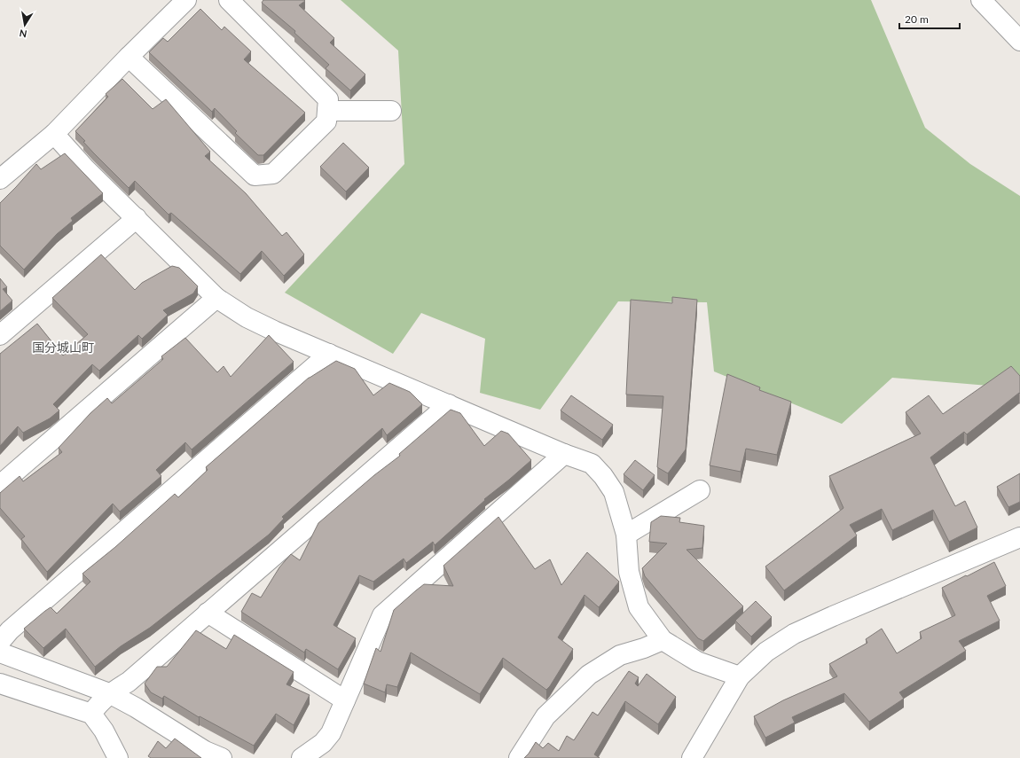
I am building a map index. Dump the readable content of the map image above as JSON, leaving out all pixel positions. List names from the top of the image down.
{
  "districts": ["国分城山町"],
  "scale_bar": "20 m",
  "north": "bottom"
}
